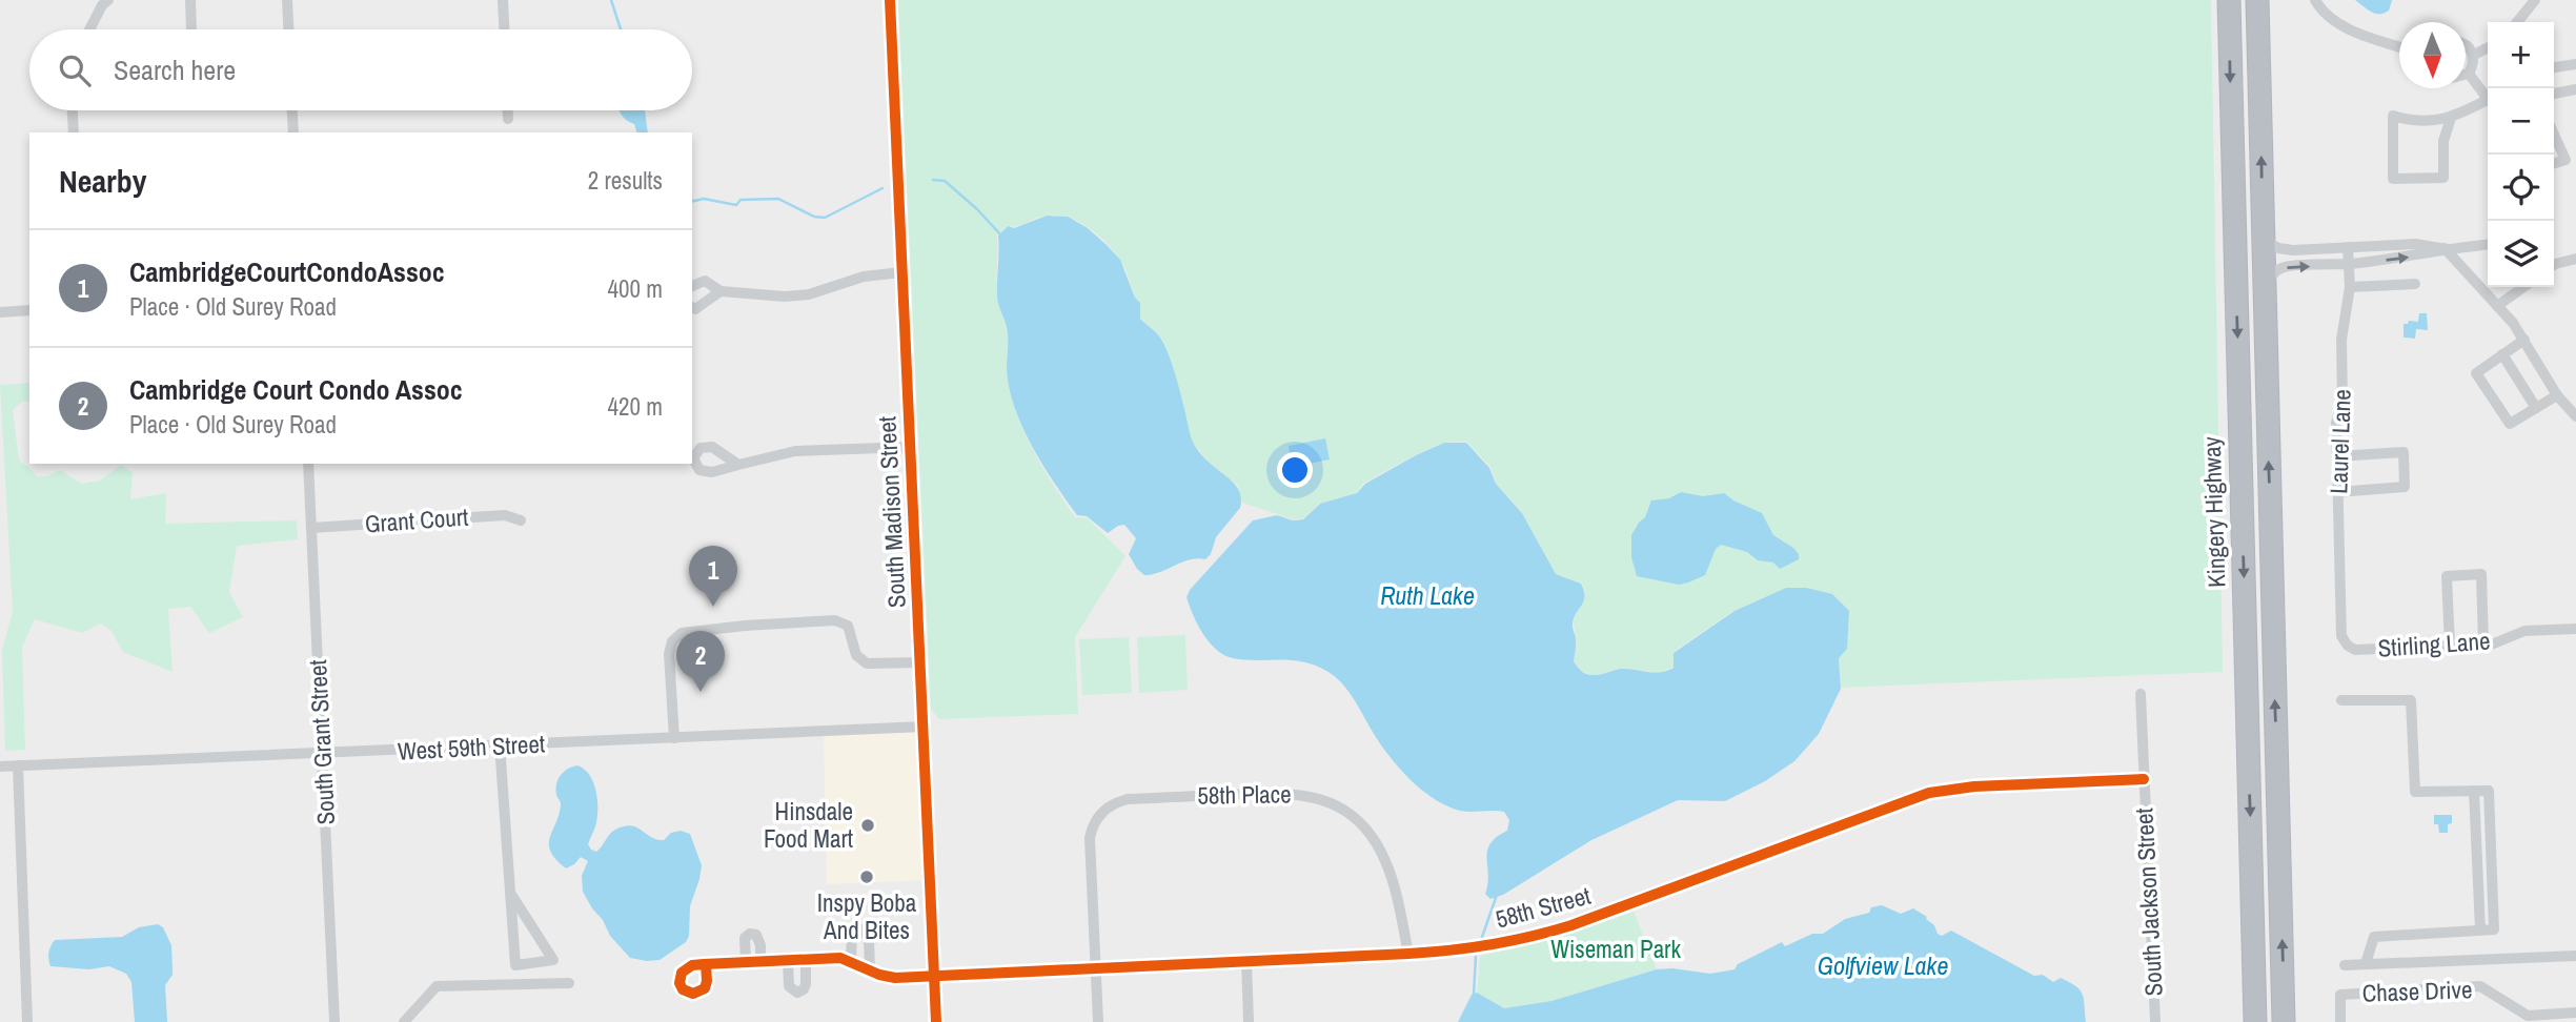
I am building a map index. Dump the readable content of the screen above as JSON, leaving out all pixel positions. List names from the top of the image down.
{
  "streets": {
    "highway": ["Kingery Highway"],
    "street": [
      "Laurel Lane",
      "South Madison Street",
      "Grant Court",
      "Stirling Lane",
      "South Grant Street",
      "West 59th Street",
      "58th Place",
      "South Jackson Street",
      "58th Street",
      "Chase Drive"
    ]
  },
  "crossings": [
    ["Laurel Lane", "Stirling Lane"],
    ["South Madison Street", "West 59th Street"],
    ["South Madison Street", "58th Street"],
    ["Grant Court", "South Grant Street"],
    ["South Grant Street", "West 59th Street"],
    ["58th Place", "58th Street"],
    ["South Jackson Street", "58th Street"]
  ],
  "water": ["Ruth Lake", "Golfview Lake"],
  "parks": ["Wiseman Park"],
  "places": ["Hinsdale Food Mart", "Inspy Boba And Bites"],
  "north": "bottom",
  "page": {
    "map_buttons": ["+", "−"],
    "search": "Search here",
    "heading": ["Nearby", "2 results"],
    "list": [
      {
        "mark": "1",
        "name": "CambridgeCourtCondoAssoc",
        "note": "Place · Old Surey Road",
        "value": "400 m"
      },
      {
        "mark": "2",
        "name": "Cambridge Court Condo Assoc",
        "note": "Place · Old Surey Road",
        "value": "420 m"
      }
    ],
    "pins": ["1", "2"]
  }
}
